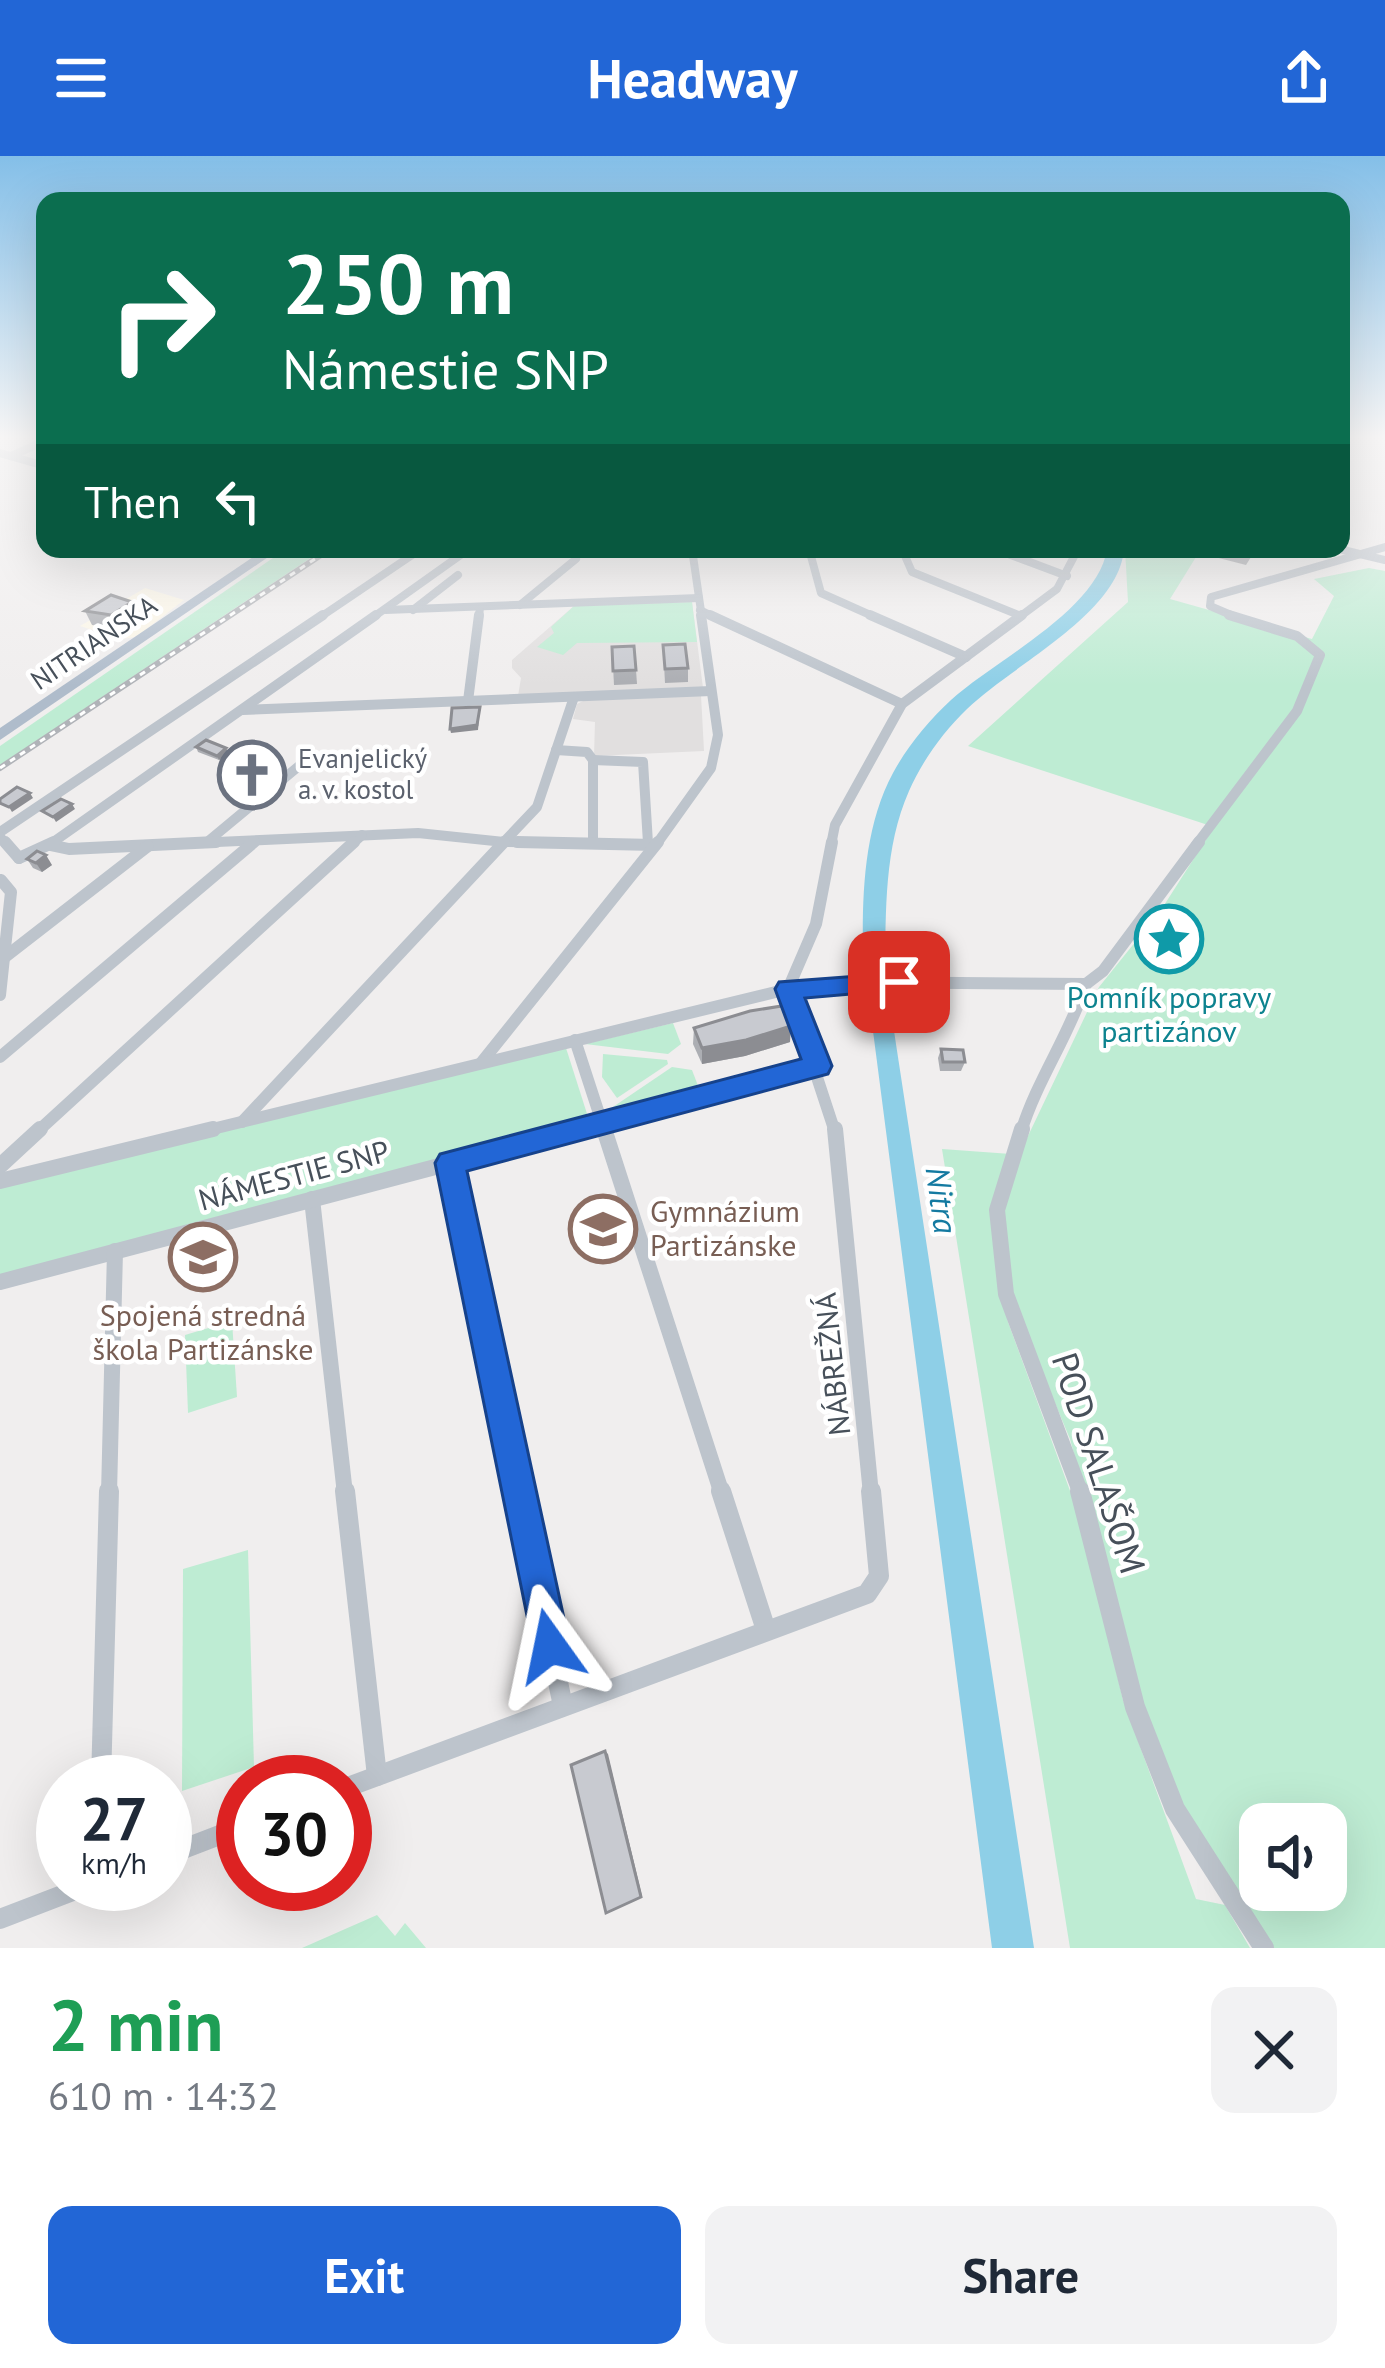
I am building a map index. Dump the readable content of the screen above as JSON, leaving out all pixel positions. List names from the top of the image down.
{
  "streets": {
    "main road": ["NITRIANSKA"],
    "street": ["NÁMESTIE SNP", "NÁBREŽNÁ", "POD SALAŠOM"]
  },
  "crossings": [
    ["NÁMESTIE SNP", "NÁBREŽNÁ"],
    ["NÁMESTIE SNP", "POD SALAŠOM"]
  ],
  "water": ["Nitra"],
  "places": {
    "church": ["Evanjelický a. v. kostol"],
    "place": ["Pomník popravy partizánov"],
    "school or university": ["Gymnázium Partizánske", "Spojená stredná škola Partizánske"]
  },
  "page": {
    "header": "Headway",
    "turn": ["250 m", "Námestie SNP"],
    "then": "Then",
    "speed": "27 km/h",
    "limit": "30",
    "heading": ["2 min", "610 m · 14:32"],
    "buttons": ["Exit", "Share"]
  }
}
